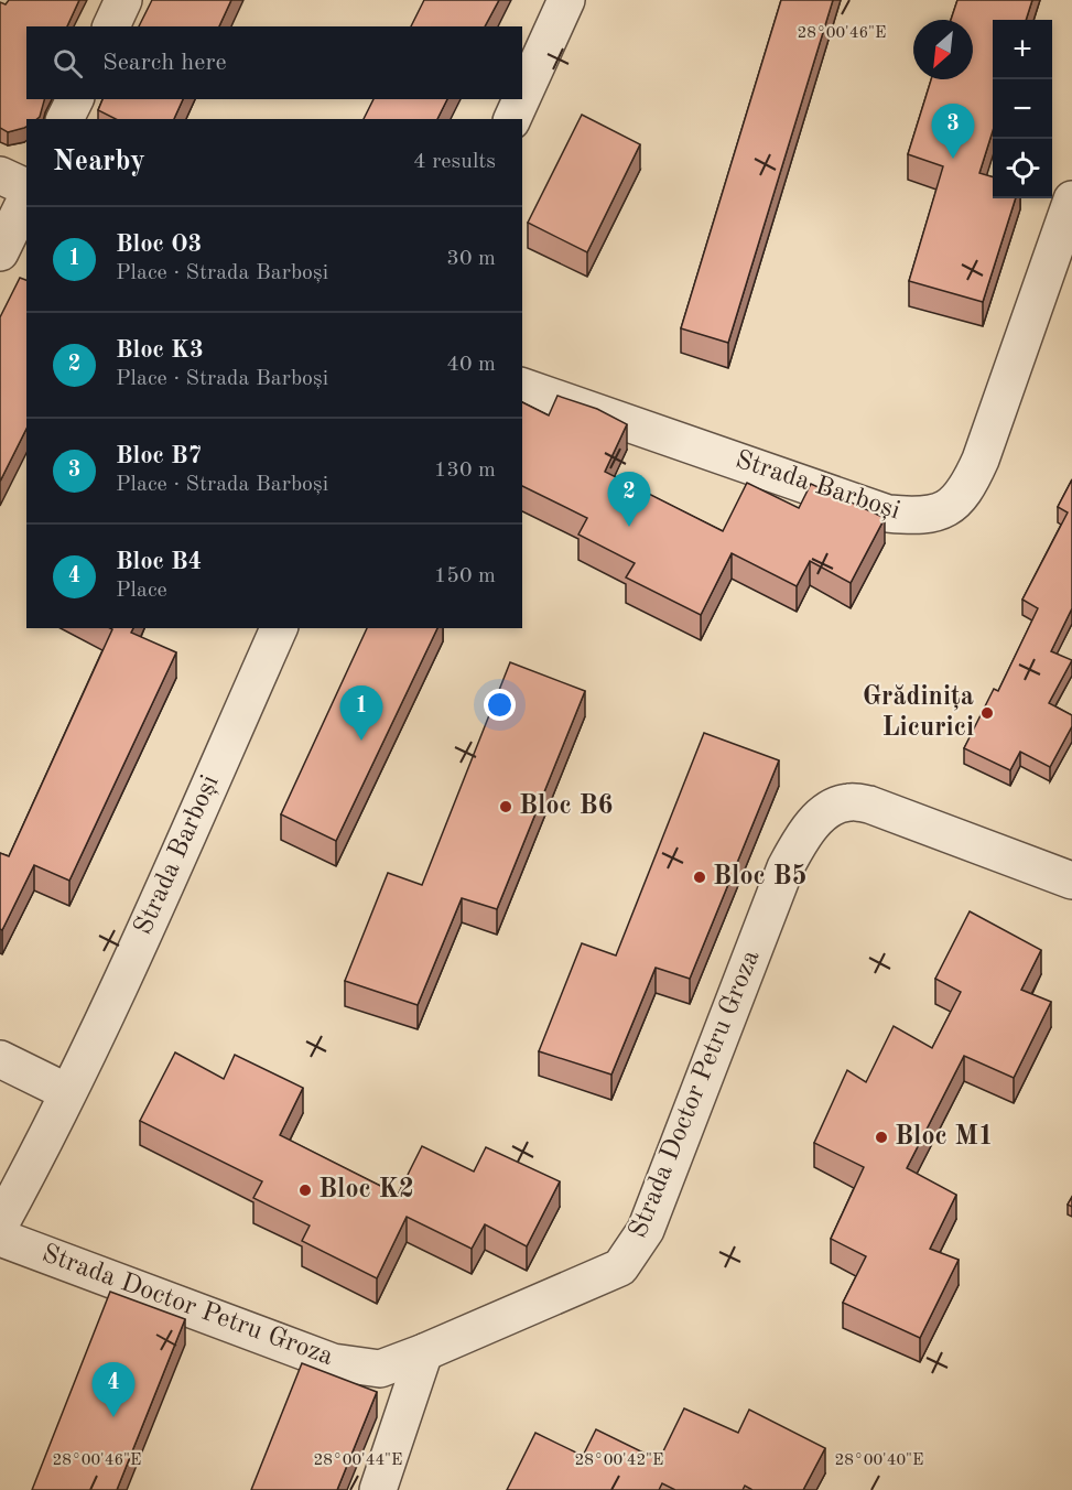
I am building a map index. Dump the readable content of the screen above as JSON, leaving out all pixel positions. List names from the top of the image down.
{
  "streets": {
    "street": ["Strada Barboși", "Strada Doctor Petru Groza"]
  },
  "places": [
    "Grădinița Licurici",
    "Bloc B6",
    "Bloc B5",
    "Bloc M1",
    "Bloc K2"
  ],
  "north": "bottom left",
  "page": {
    "map_buttons": ["+", "−"],
    "search": "Search here",
    "pins": [
      "3",
      "2",
      "1",
      "4"
    ],
    "heading": ["Nearby", "4 results"],
    "list": [
      {
        "mark": "1",
        "name": "Bloc O3",
        "note": "Place · Strada Barboși",
        "value": "30 m"
      },
      {
        "mark": "2",
        "name": "Bloc K3",
        "note": "Place · Strada Barboși",
        "value": "40 m"
      },
      {
        "mark": "3",
        "name": "Bloc B7",
        "note": "Place · Strada Barboși",
        "value": "130 m"
      },
      {
        "mark": "4",
        "name": "Bloc B4",
        "note": "Place",
        "value": "150 m"
      }
    ]
  },
  "coordinates": [
    "28°00'46\"E",
    "28°00'44\"E",
    "28°00'42\"E",
    "28°00'40\"E"
  ]
}
